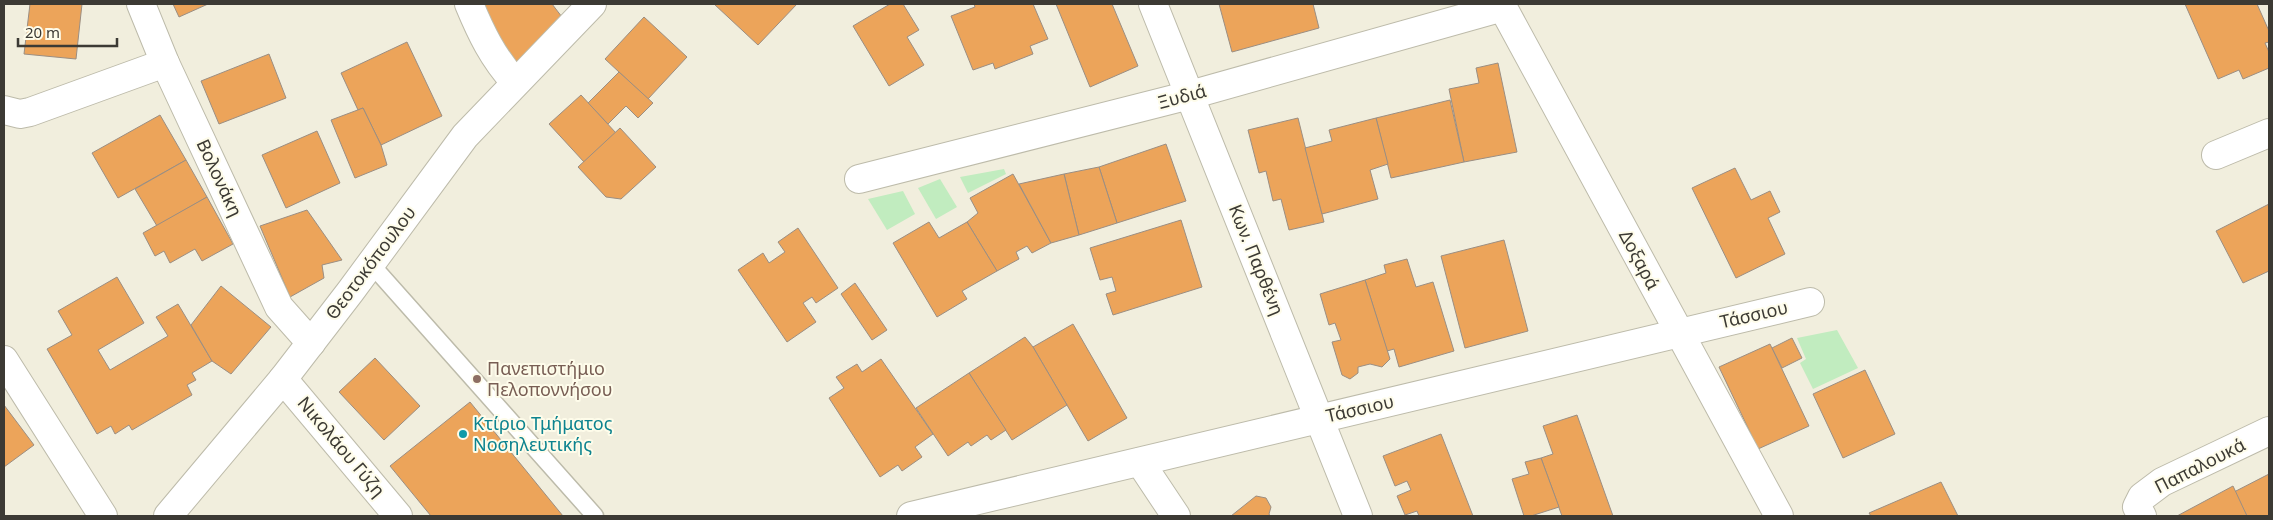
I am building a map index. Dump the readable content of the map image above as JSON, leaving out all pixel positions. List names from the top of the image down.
{
  "streets": {
    "street": [
      "Ξυδιά",
      "Βολονάκη",
      "Κων. Παρθένη",
      "Δοξαρά",
      "Θεοτοκόπουλου",
      "Τάσσιου",
      "Νικολάου Γύζη",
      "Παπαλουκά"
    ]
  },
  "crossings": [
    ["Ξυδιά", "Κων. Παρθένη"],
    ["Ξυδιά", "Δοξαρά"],
    ["Βολονάκη", "Θεοτοκόπουλου"],
    ["Κων. Παρθένη", "Τάσσιου"],
    ["Δοξαρά", "Τάσσιου"],
    ["Θεοτοκόπουλου", "Νικολάου Γύζη"]
  ],
  "places": ["Πανεπιστήμιο Πελοποννήσου", "Κτίριο Τμήματος Νοσηλευτικής"],
  "scale_bar": "20 m"
}
